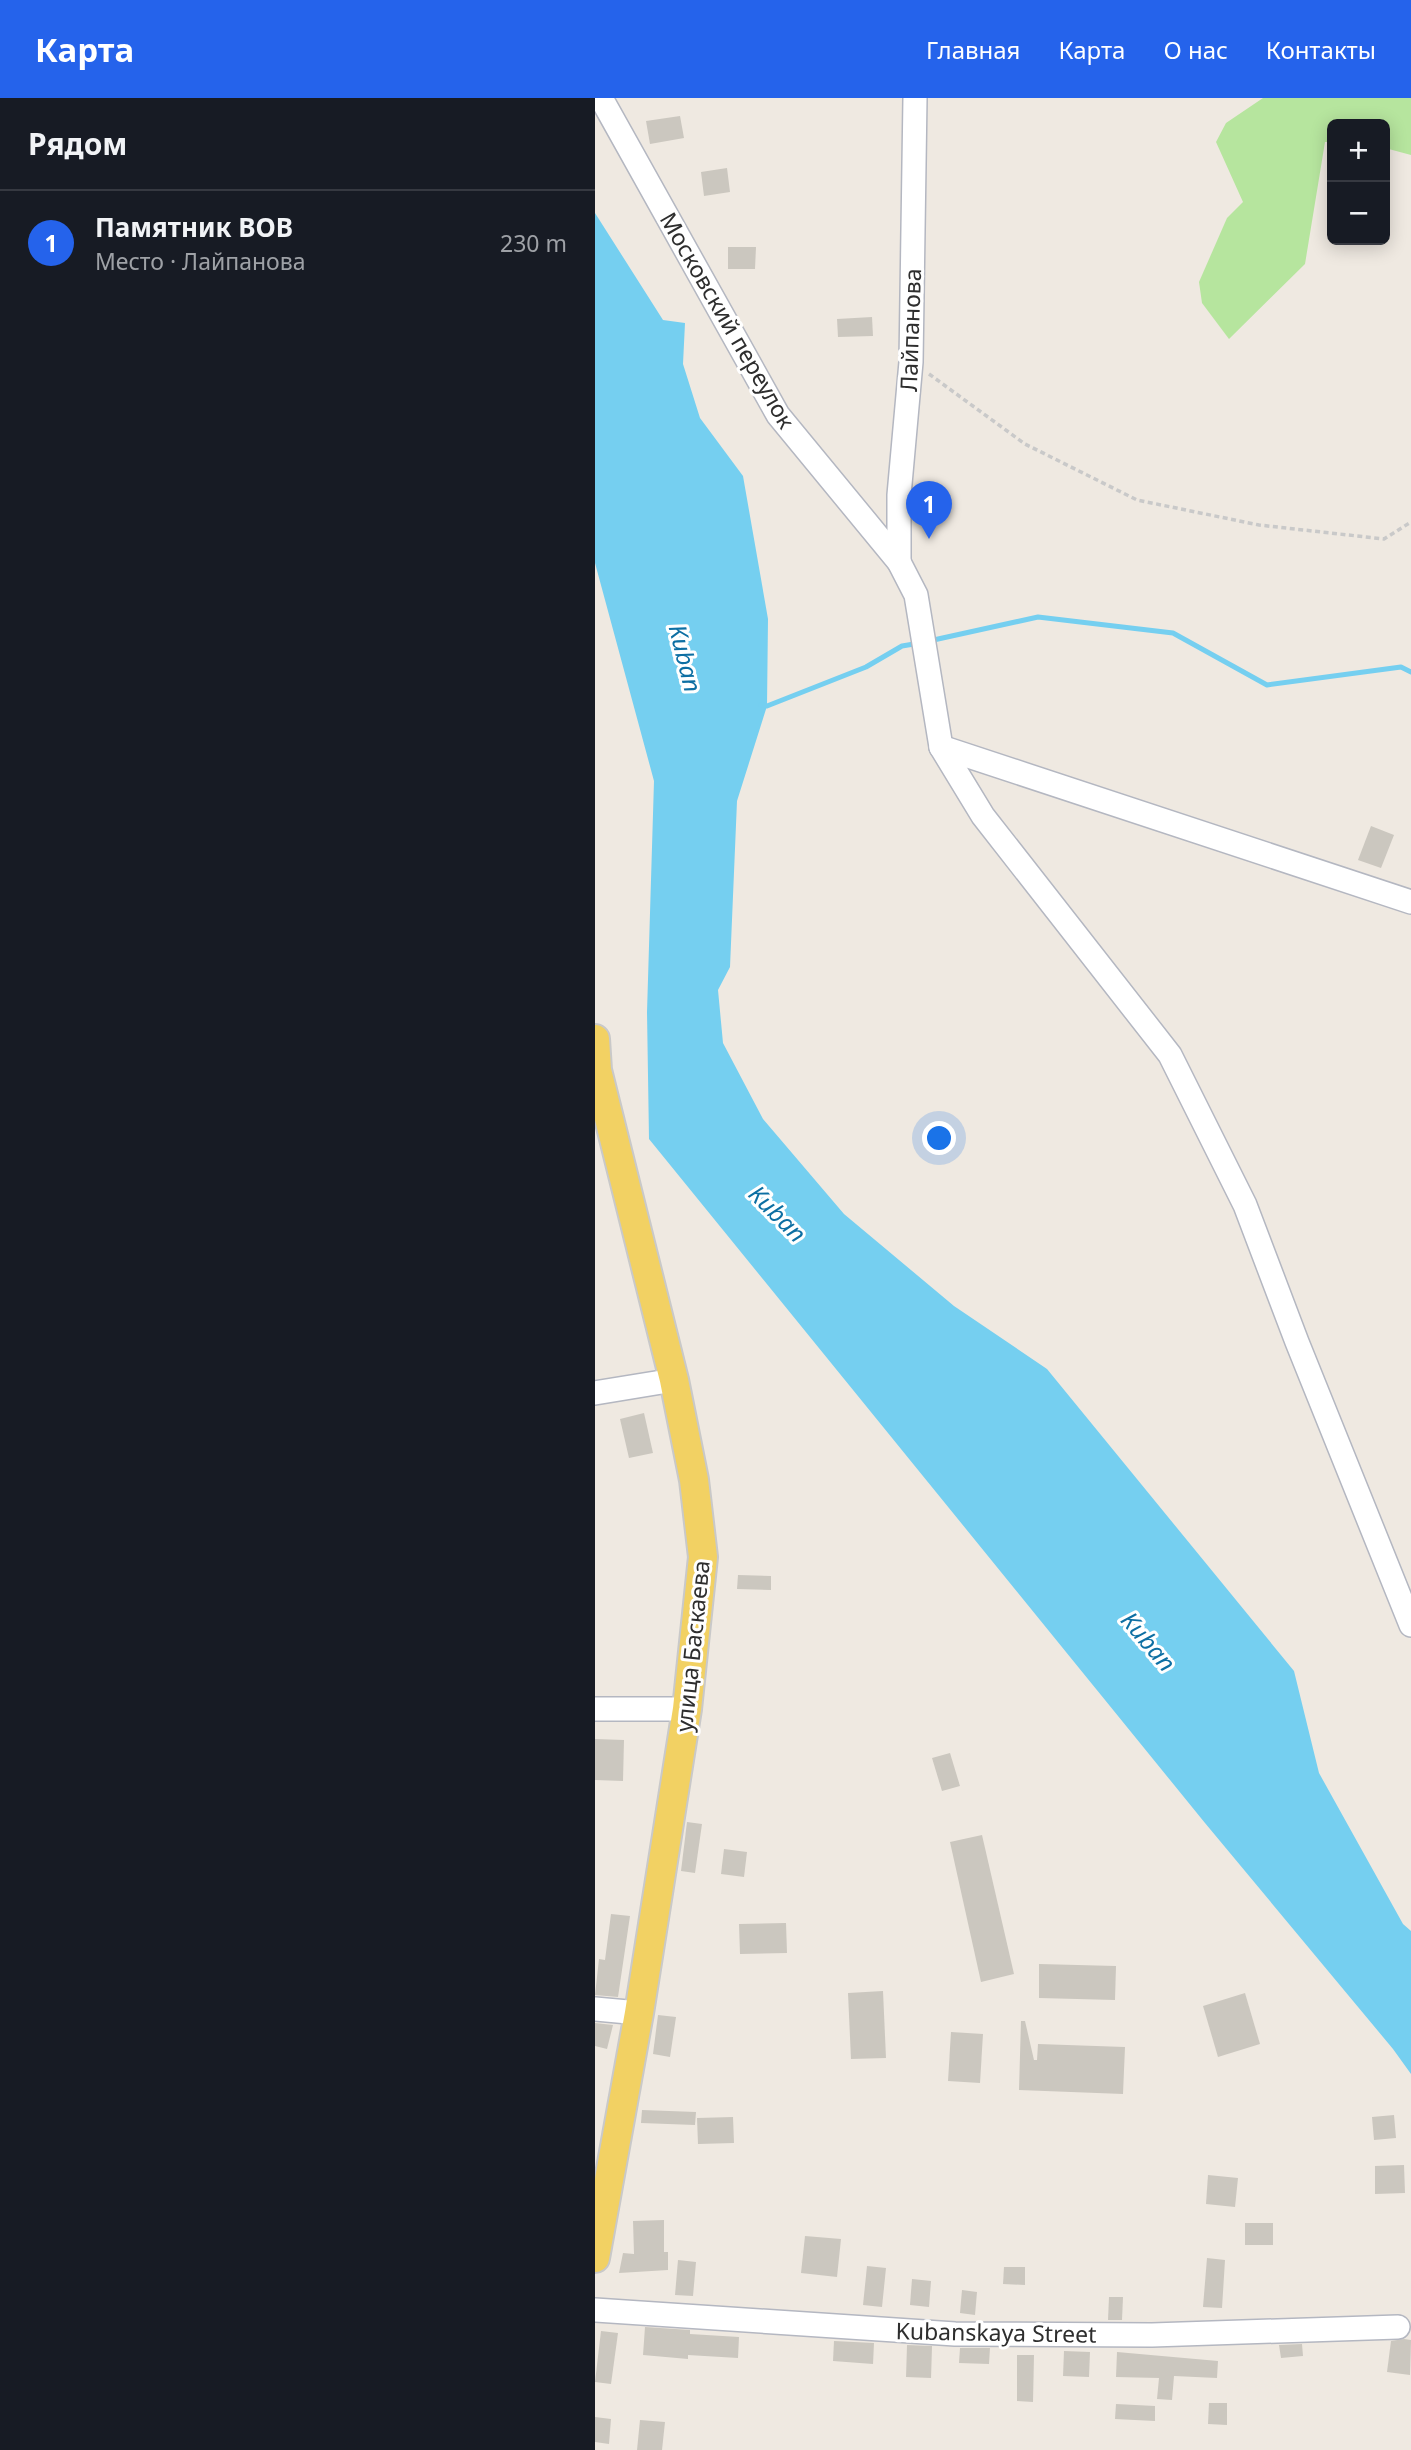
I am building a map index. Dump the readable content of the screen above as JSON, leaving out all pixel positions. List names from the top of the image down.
{
  "streets": {
    "main road": ["улица Баскаева"],
    "street": ["Московский переулок", "Лайпанова", "Kubanskaya Street"]
  },
  "crossings": [
    ["Московский переулок", "Лайпанова"]
  ],
  "water": ["Kuban"],
  "page": {
    "header": "Карта",
    "nav": [
      "Главная",
      "Карта",
      "О нас",
      "Контакты"
    ],
    "heading": "Рядом",
    "map_buttons": ["+", "−"],
    "list": [
      {
        "mark": "1",
        "name": "Памятник ВОВ",
        "note": "Место · Лайпанова",
        "value": "230 m"
      }
    ],
    "pins": "1"
  }
}
